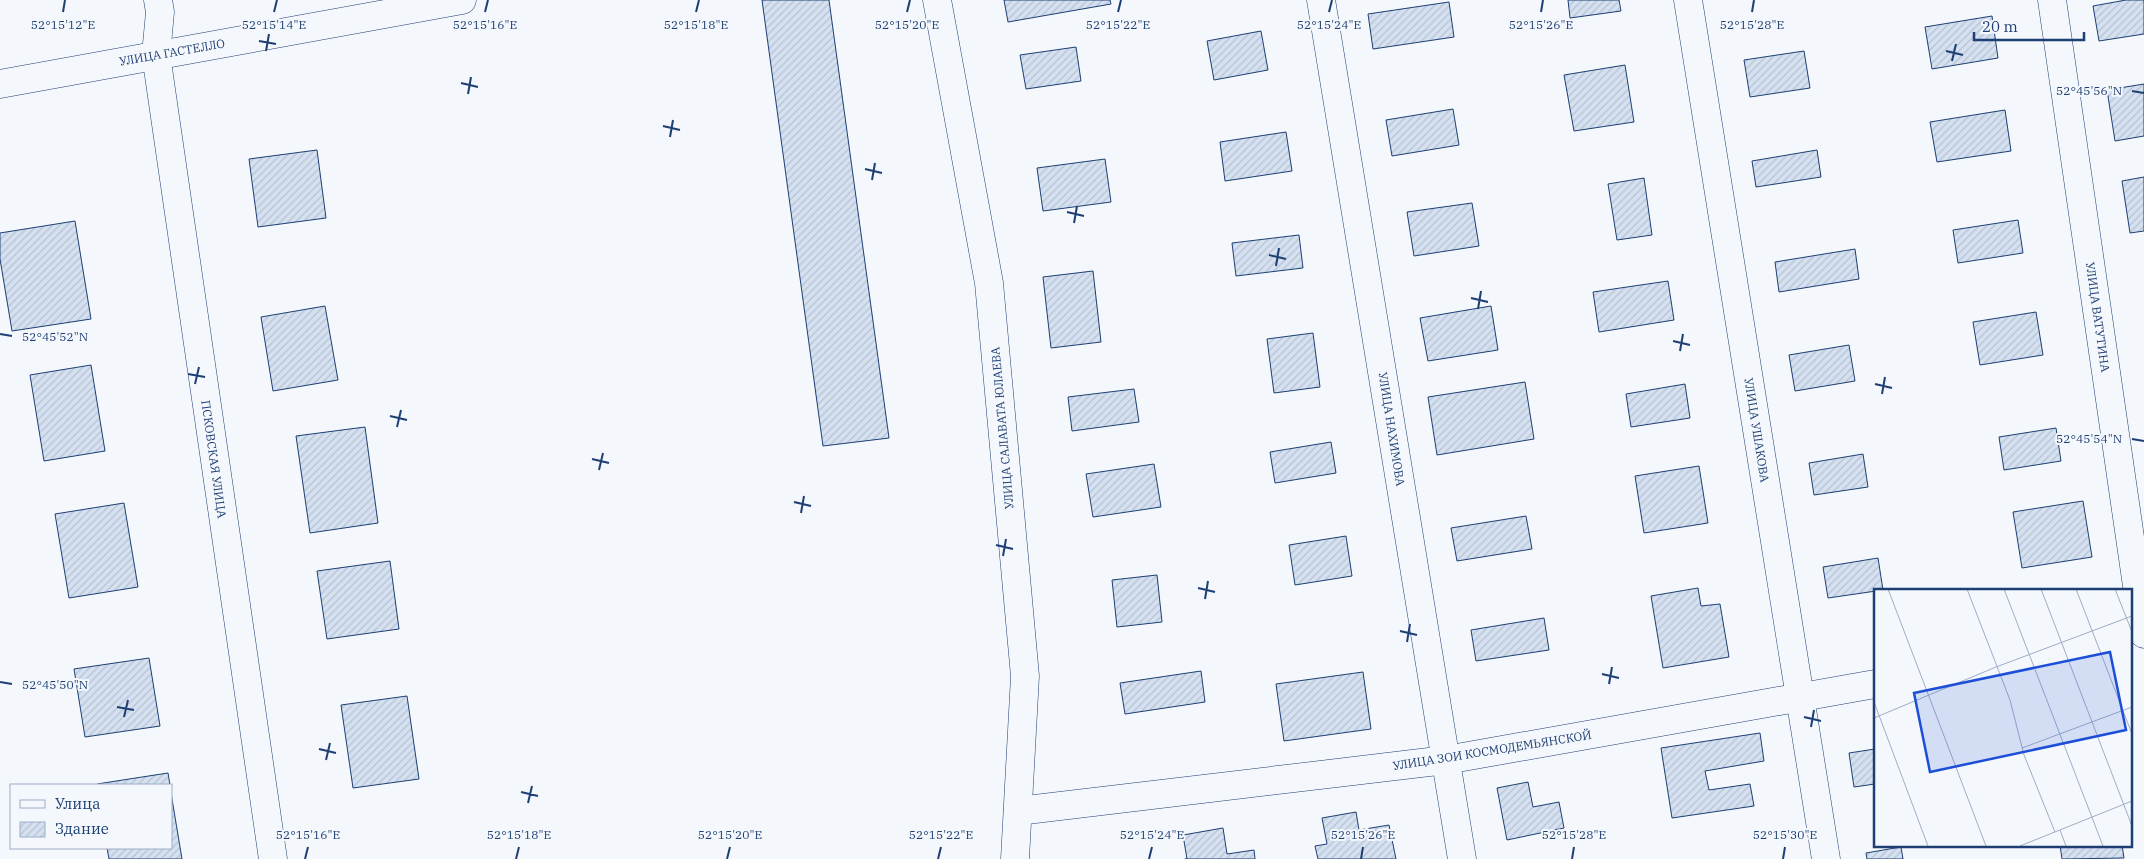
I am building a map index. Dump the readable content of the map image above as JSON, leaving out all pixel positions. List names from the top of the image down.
{
  "streets": {
    "street": [
      "УЛИЦА ГАСТЕЛЛО",
      "УЛИЦА ВАТУТИНА",
      "УЛИЦА САЛАВАТА ЮЛАЕВА",
      "УЛИЦА НАХИМОВА",
      "УЛИЦА УШАКОВА",
      "ПСКОВСКАЯ УЛИЦА",
      "УЛИЦА ЗОИ КОСМОДЕМЬЯНСКОЙ"
    ]
  },
  "crossings": [
    ["УЛИЦА ГАСТЕЛЛО", "ПСКОВСКАЯ УЛИЦА"],
    ["УЛИЦА САЛАВАТА ЮЛАЕВА", "УЛИЦА ЗОИ КОСМОДЕМЬЯНСКОЙ"],
    ["УЛИЦА НАХИМОВА", "УЛИЦА ЗОИ КОСМОДЕМЬЯНСКОЙ"],
    ["УЛИЦА УШАКОВА", "УЛИЦА ЗОИ КОСМОДЕМЬЯНСКОЙ"]
  ],
  "legend": ["Улица", "Здание"],
  "scale_bar": "20 m",
  "coordinates": [
    "52°15'12\"E",
    "52°15'14\"E",
    "52°15'16\"E",
    "52°15'18\"E",
    "52°15'20\"E",
    "52°15'22\"E",
    "52°15'24\"E",
    "52°15'26\"E",
    "52°15'28\"E",
    "52°45'56\"N",
    "52°45'52\"N",
    "52°45'54\"N",
    "52°45'50\"N",
    "52°15'30\"E"
  ]
}
